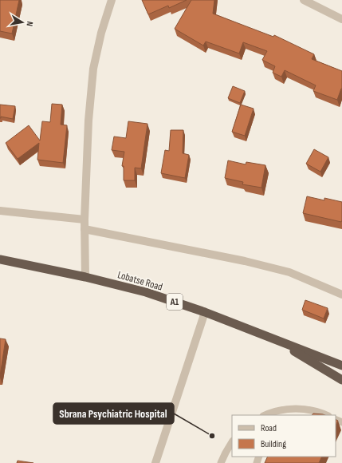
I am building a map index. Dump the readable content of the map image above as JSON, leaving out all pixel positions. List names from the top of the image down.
{
  "streets": {
    "highway": ["Lobatse Road", "A1"]
  },
  "places": ["Sbrana Psychiatric Hospital"],
  "legend": ["Road", "Building"],
  "north": "right"
}
